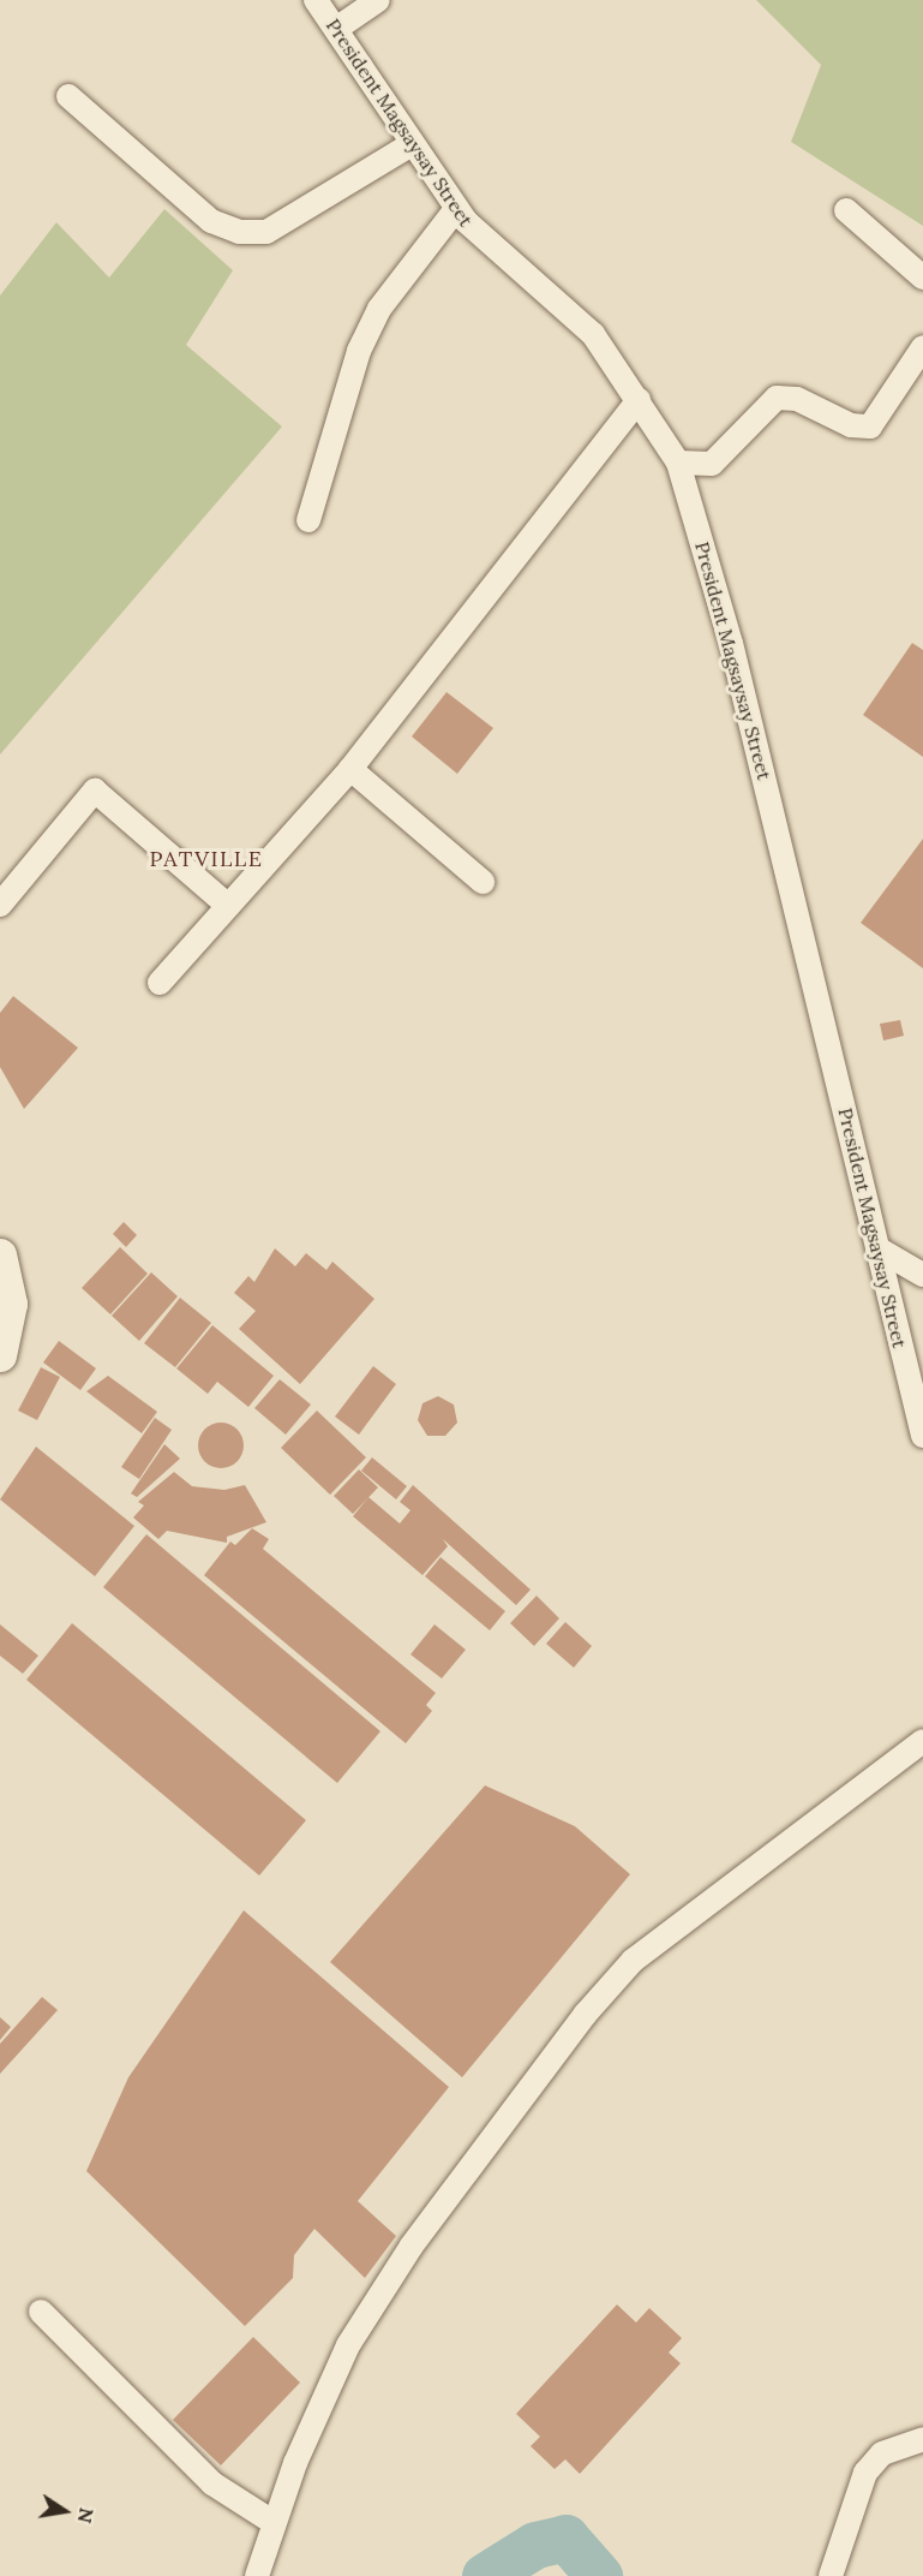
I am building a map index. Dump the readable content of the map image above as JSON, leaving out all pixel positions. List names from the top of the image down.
{
  "streets": {
    "street": ["President Magsaysay Street"]
  },
  "districts": ["PATVILLE"],
  "north": "right"
}
